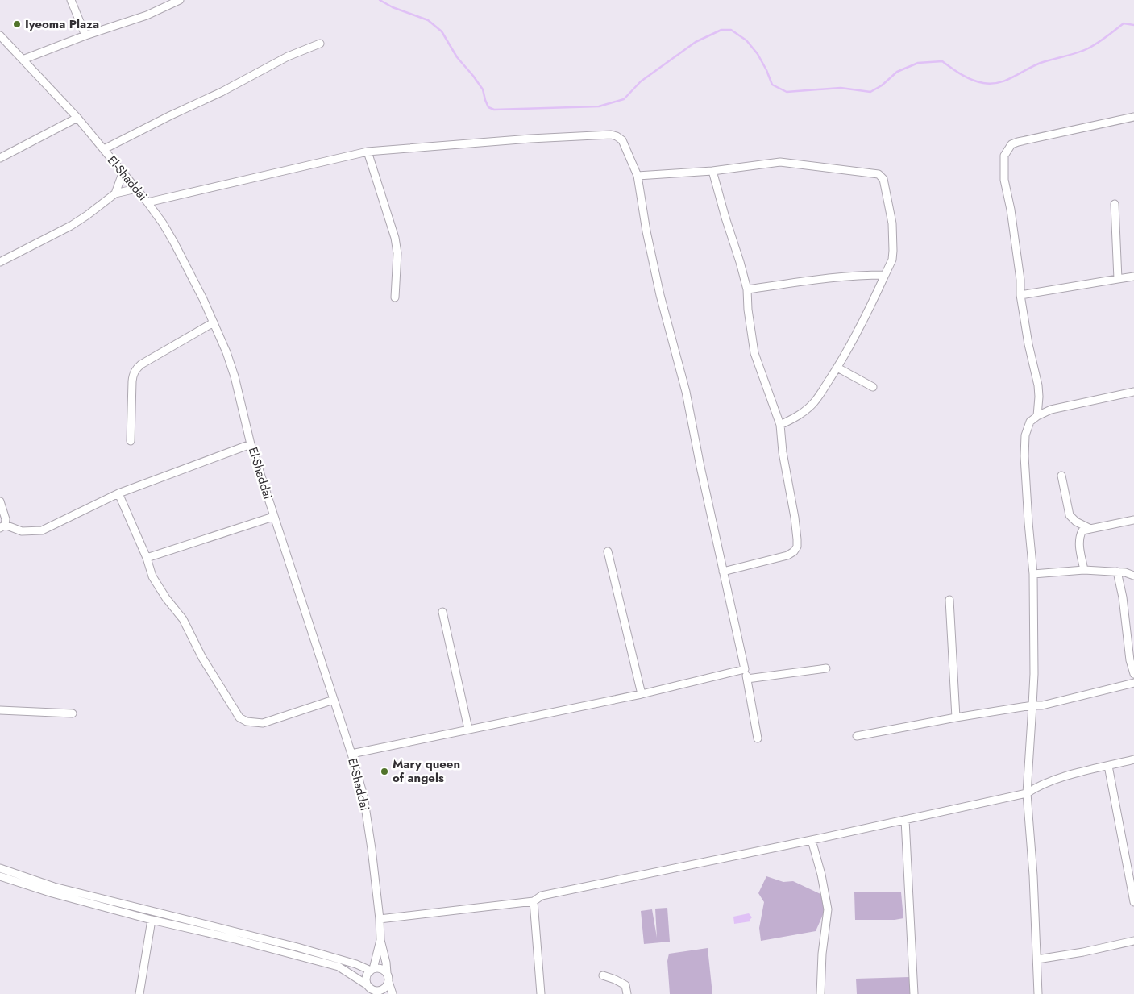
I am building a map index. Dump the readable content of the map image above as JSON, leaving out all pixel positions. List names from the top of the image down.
{
  "streets": {
    "street": ["El-Shaddai"]
  },
  "places": ["Iyeoma Plaza", "Mary queen of angels"]
}
